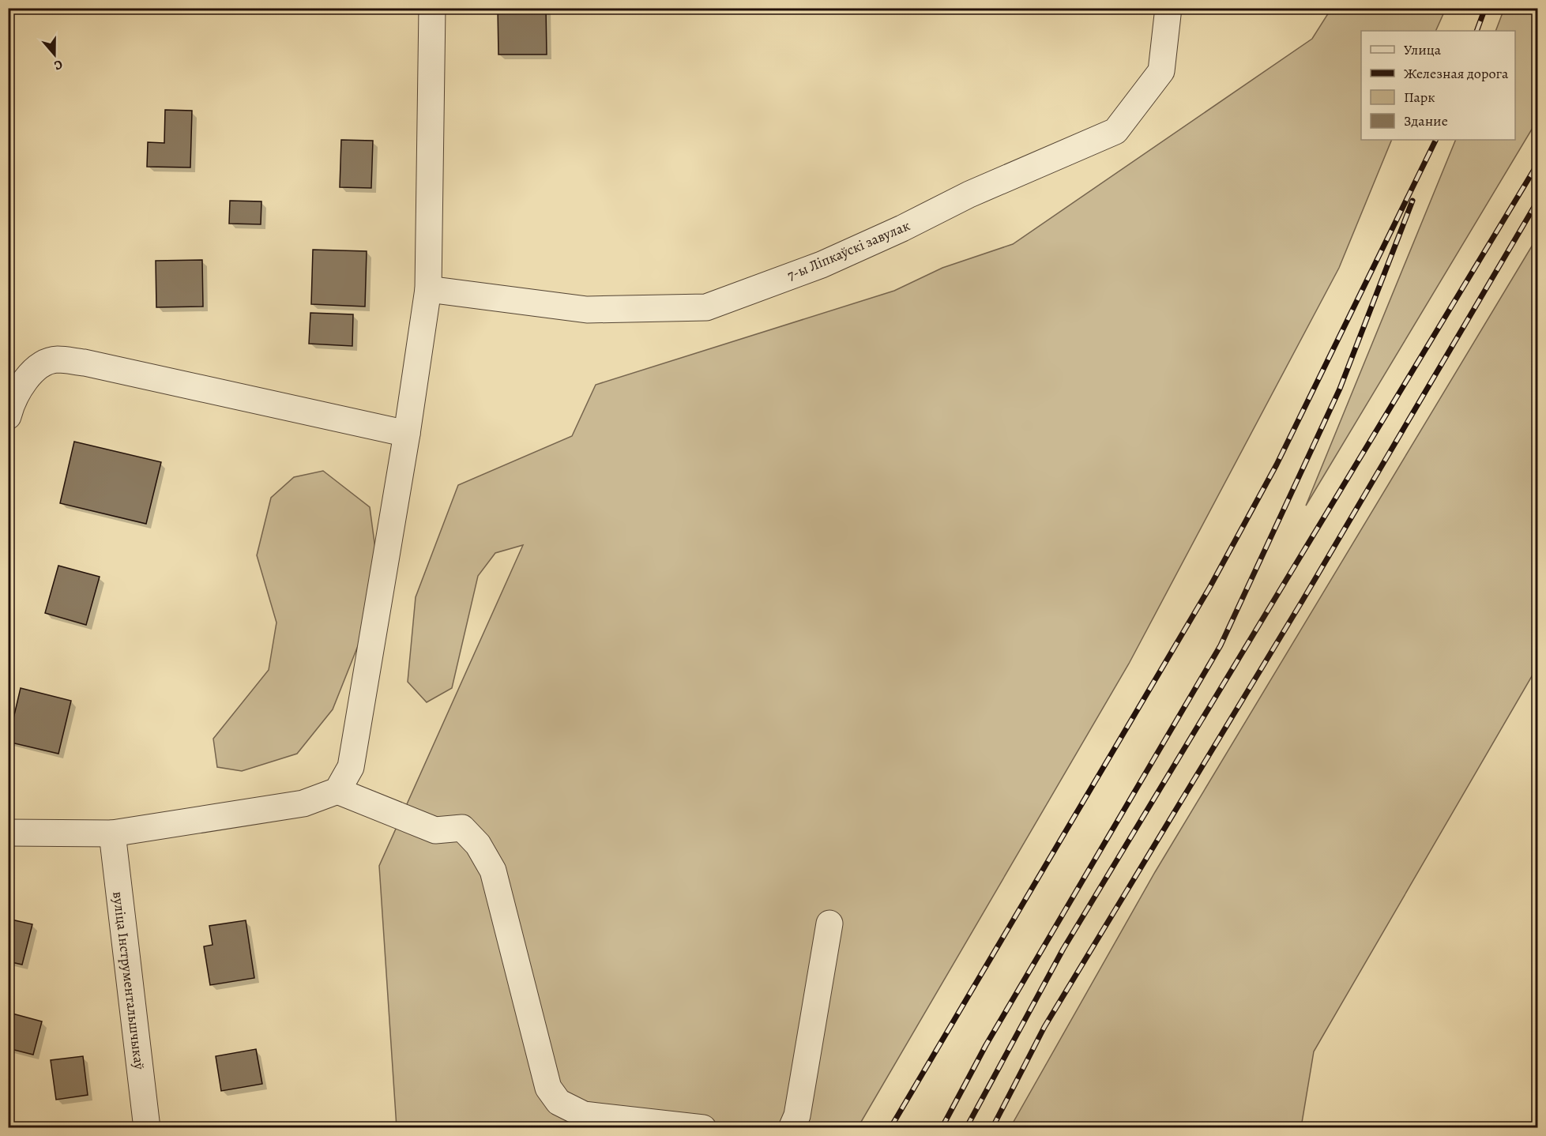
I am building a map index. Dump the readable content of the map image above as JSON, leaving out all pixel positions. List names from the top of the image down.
{
  "streets": {
    "street": ["7-ы Ліпкаўскі завулак", "вуліца Інструментальшчыкаў"]
  },
  "legend": [
    "Улица",
    "Железная дорога",
    "Парк",
    "Здание"
  ],
  "north": "bottom"
}
